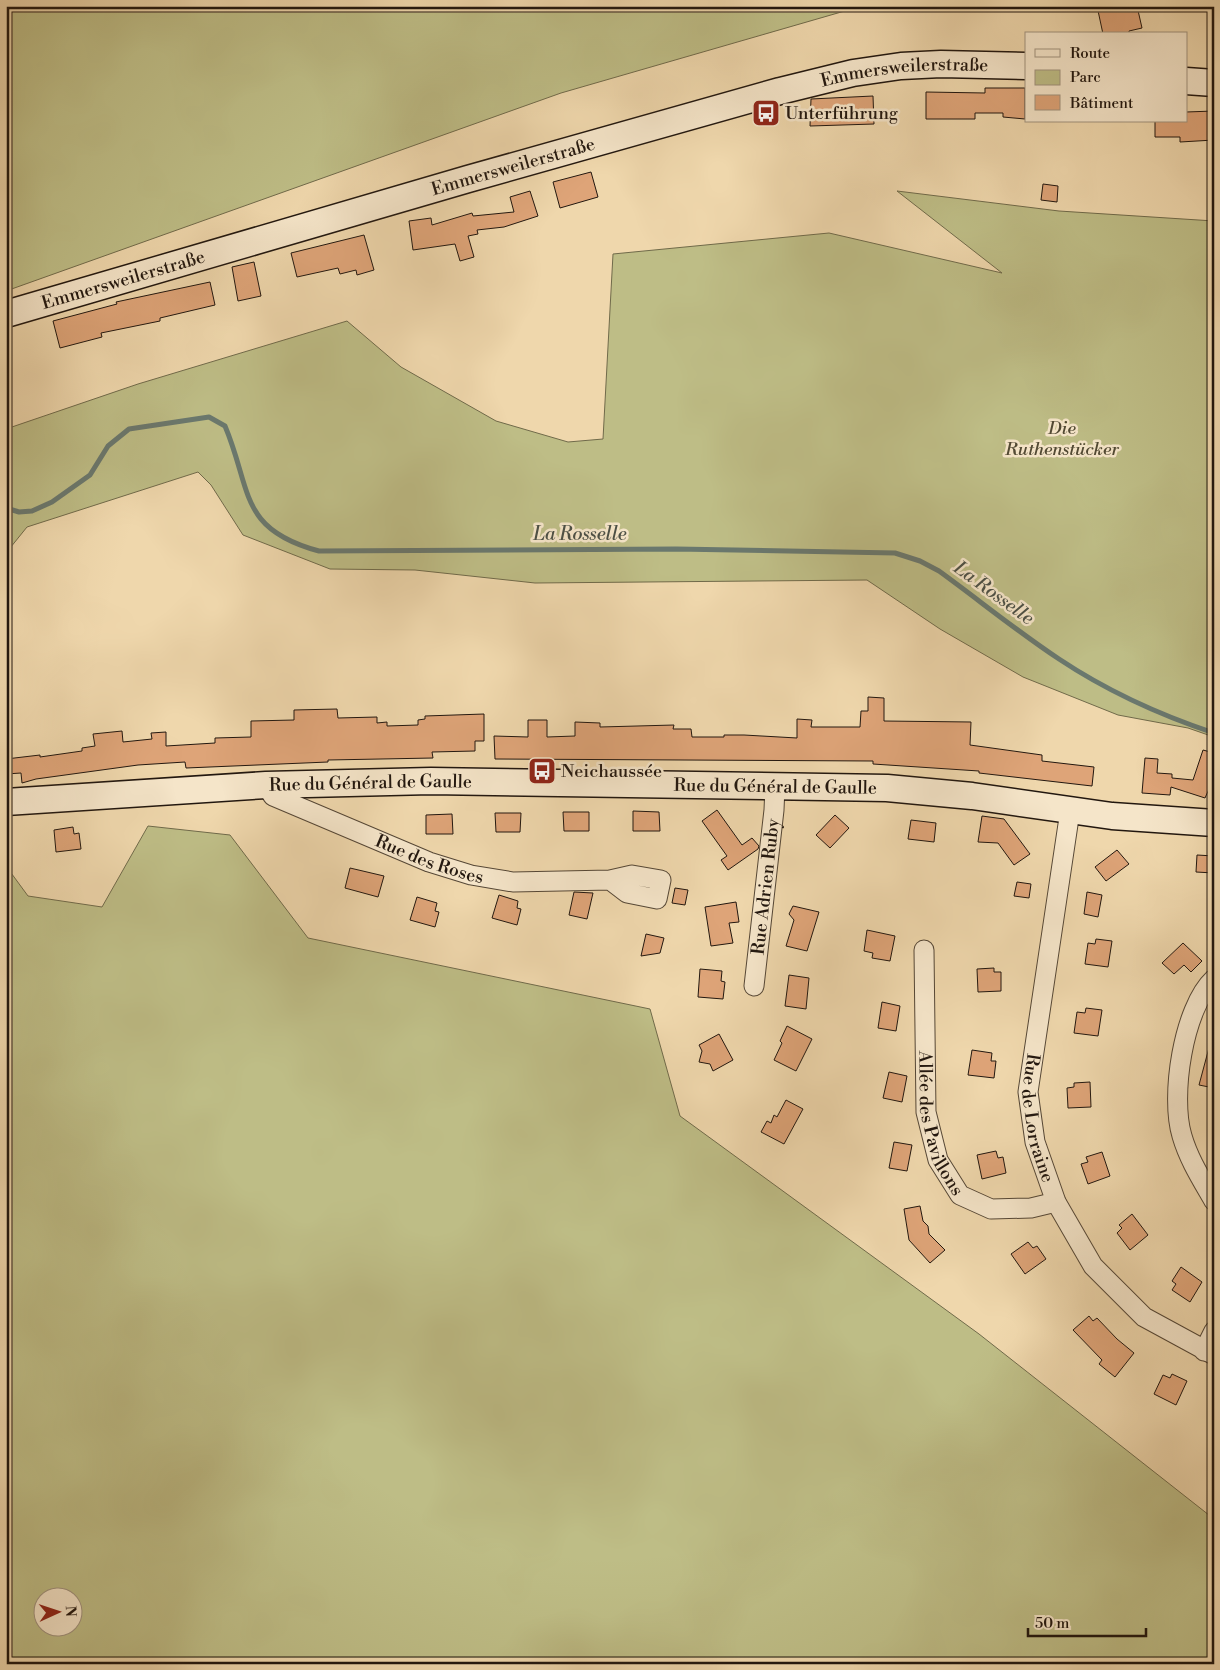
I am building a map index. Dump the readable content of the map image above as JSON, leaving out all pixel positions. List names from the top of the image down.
{
  "streets": {
    "main road": ["Emmersweilerstraße", "Rue du Général de Gaulle"],
    "street": [
      "Rue des Roses",
      "Rue Adrien Ruby",
      "Rue de Lorraine",
      "Allée des Pavillons"
    ]
  },
  "crossings": [
    ["Rue du Général de Gaulle", "Rue des Roses"],
    ["Rue du Général de Gaulle", "Rue Adrien Ruby"],
    ["Rue du Général de Gaulle", "Rue de Lorraine"],
    ["Rue de Lorraine", "Allée des Pavillons"]
  ],
  "water": ["La Rosselle"],
  "parks": ["Die Ruthenstücker"],
  "places": {
    "bus stop": ["Unterführung", "Neichaussée"]
  },
  "legend": ["Route", "Parc", "Bâtiment"],
  "scale_bar": "50 m",
  "north": "right"
}
